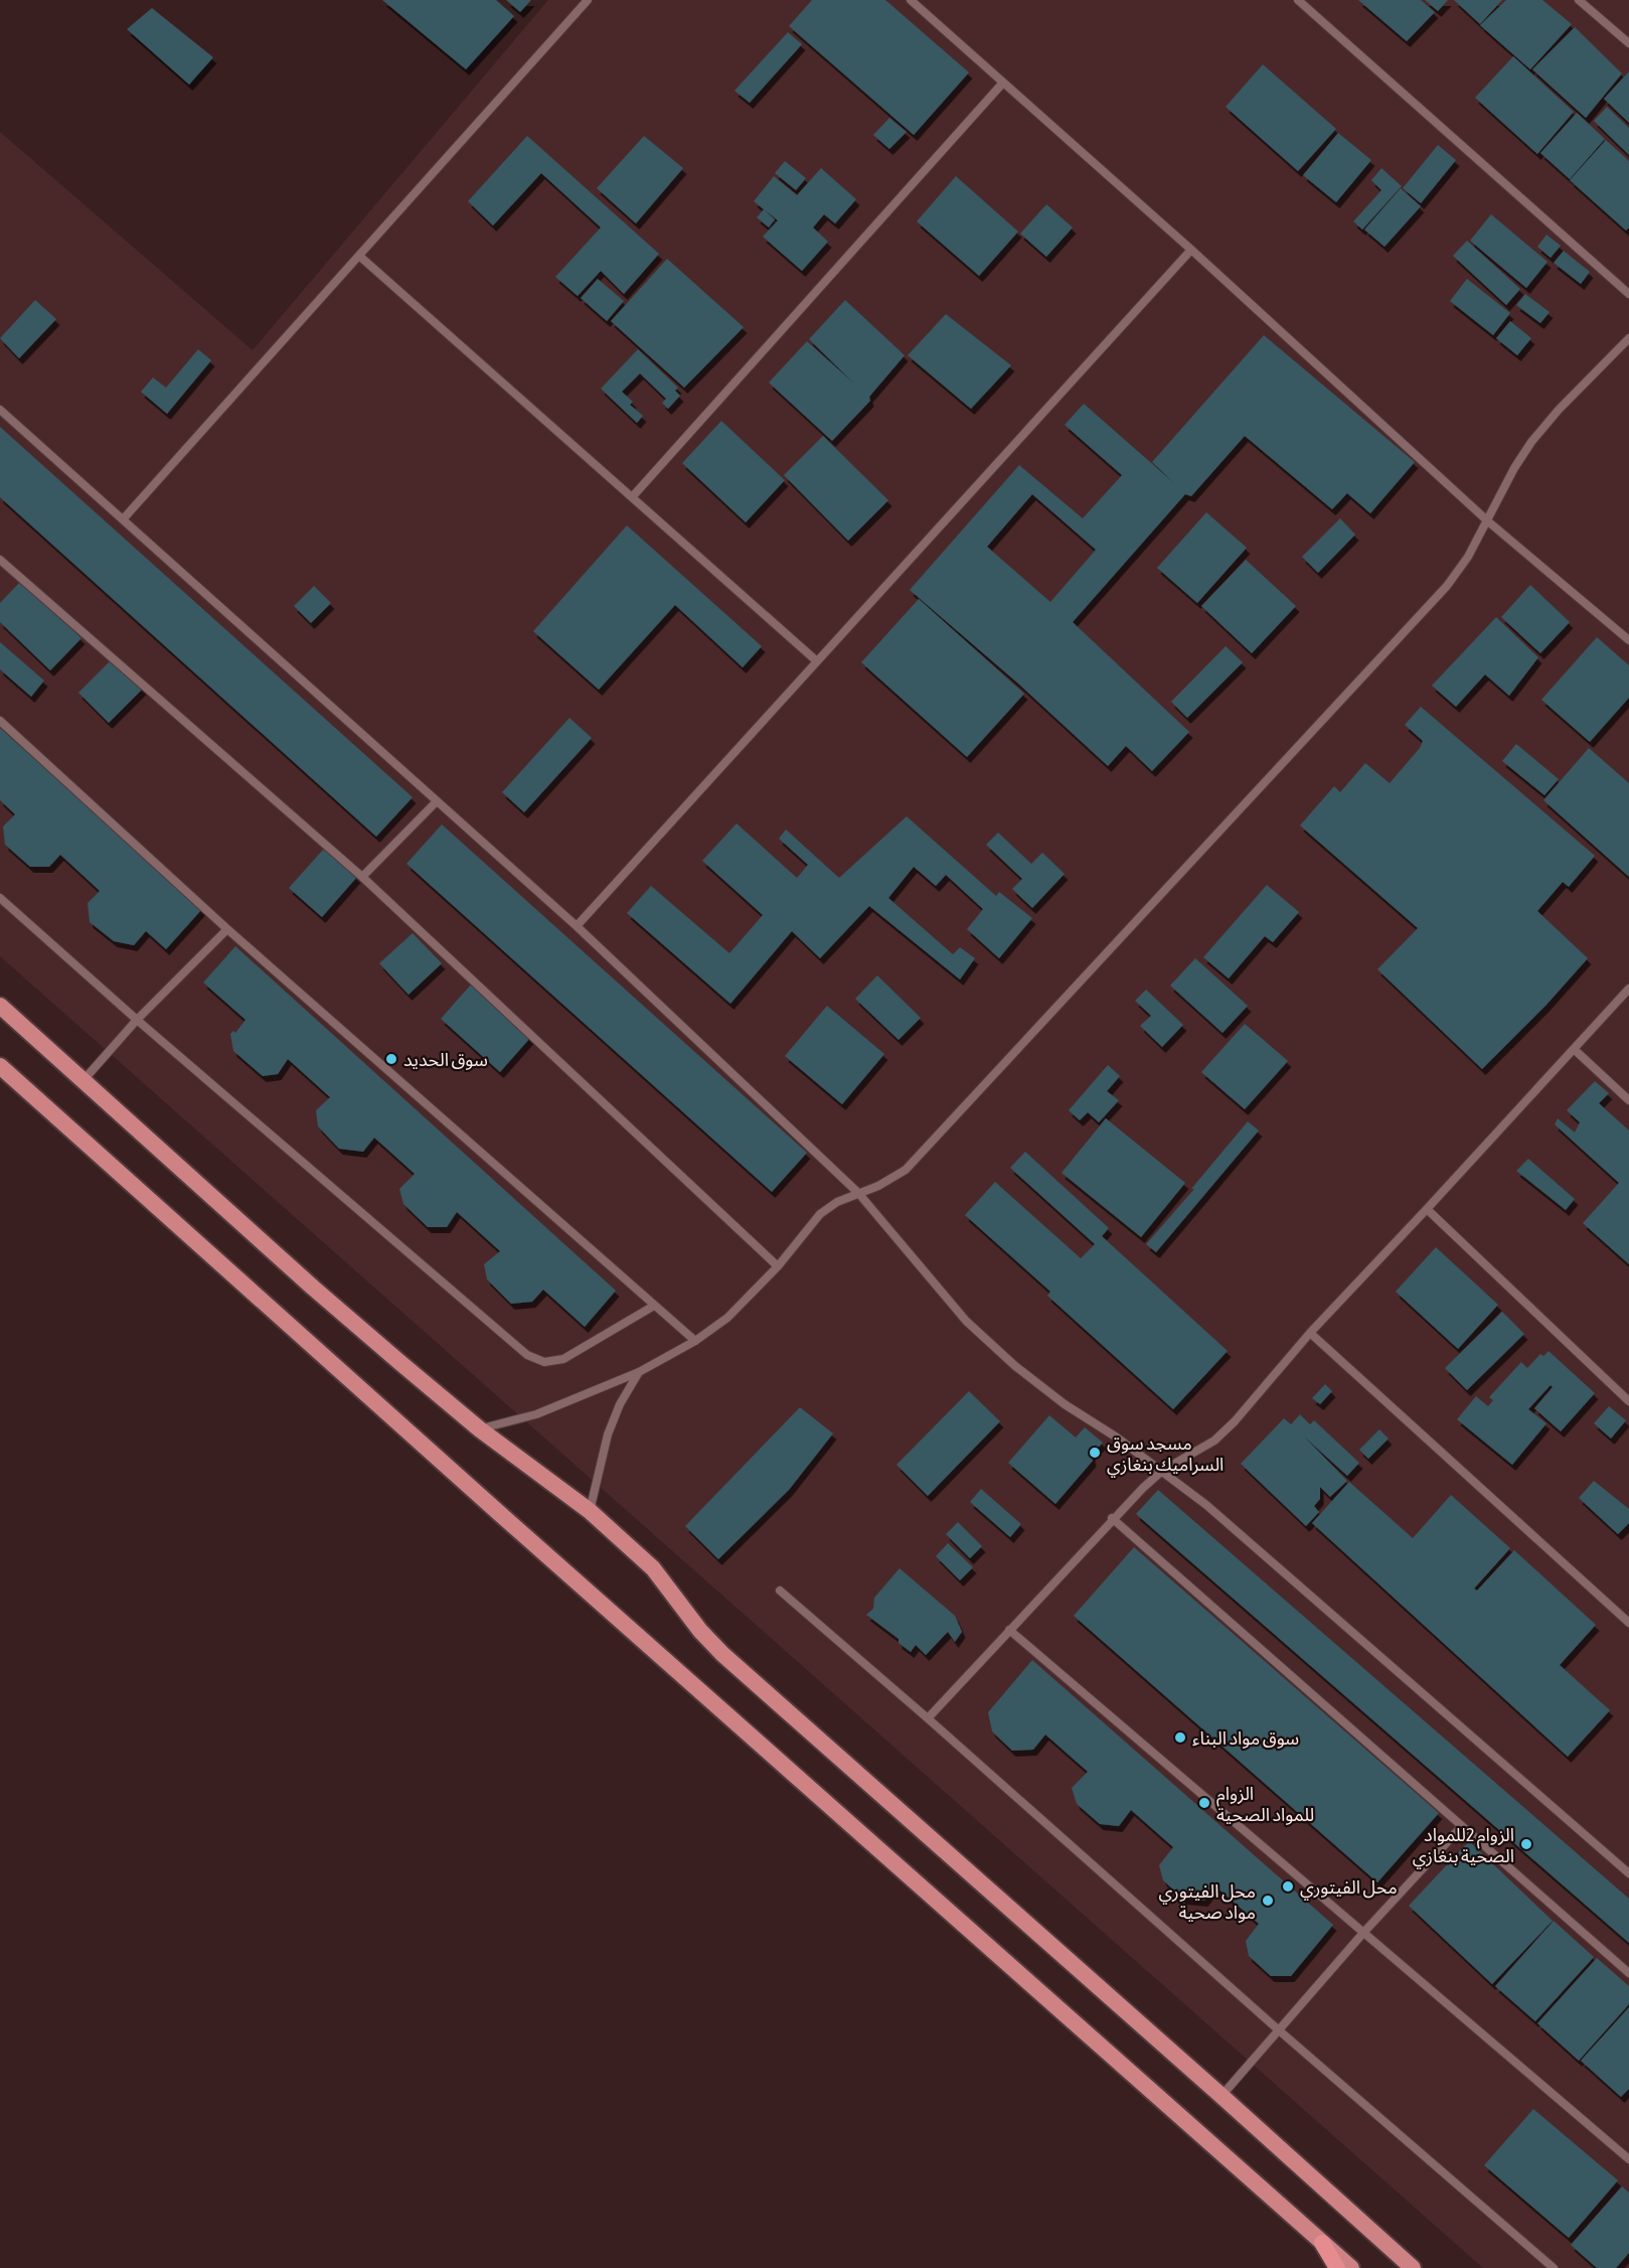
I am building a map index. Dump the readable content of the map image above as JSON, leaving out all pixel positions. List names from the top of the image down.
{
  "places": [
    "سوق الحديد",
    "مسجد سوق السراميك بنغازي",
    "سوق مواد البناء",
    "الزوام للمواد الصحية",
    "الزوام 2للمواد الصحية بنغازي",
    "محل الفيتوري",
    "محل الفيتوري مواد صحية"
  ]
}
